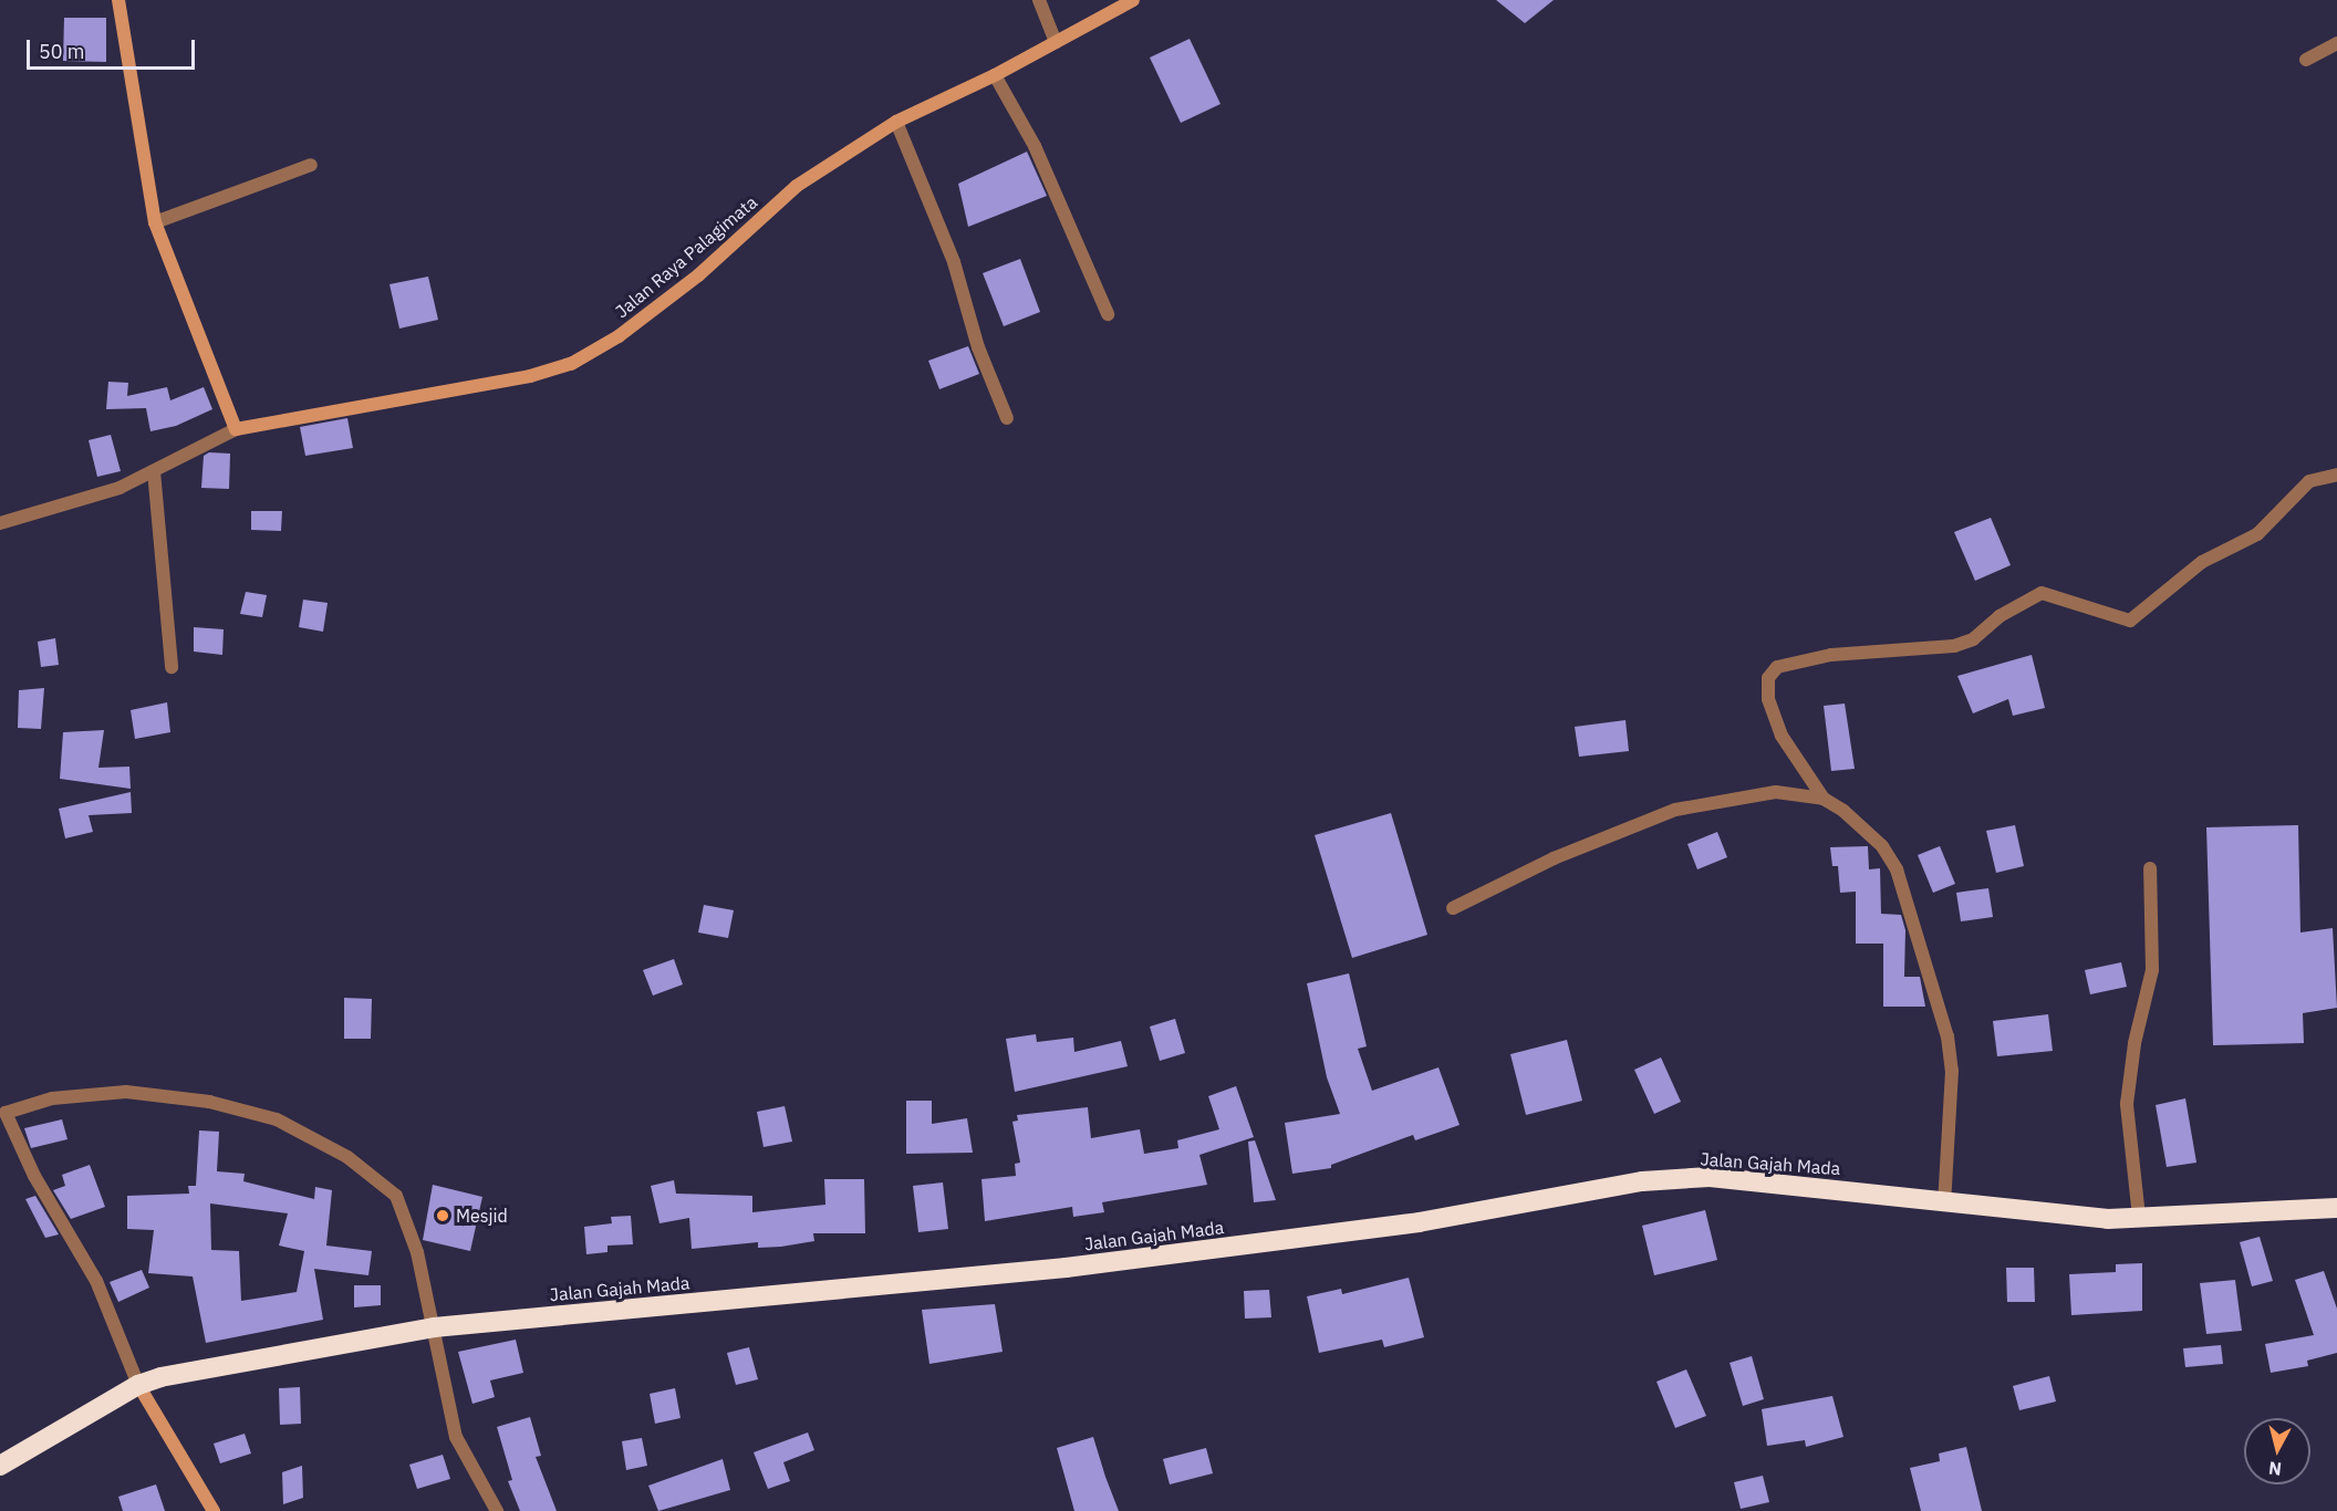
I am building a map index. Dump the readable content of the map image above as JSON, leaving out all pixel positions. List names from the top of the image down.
{
  "streets": {
    "highway": ["Jalan Gajah Mada"],
    "street": ["Jalan Raya Palagimata"]
  },
  "places": ["Mesjid"],
  "scale_bar": "50 m",
  "north": "bottom"
}
